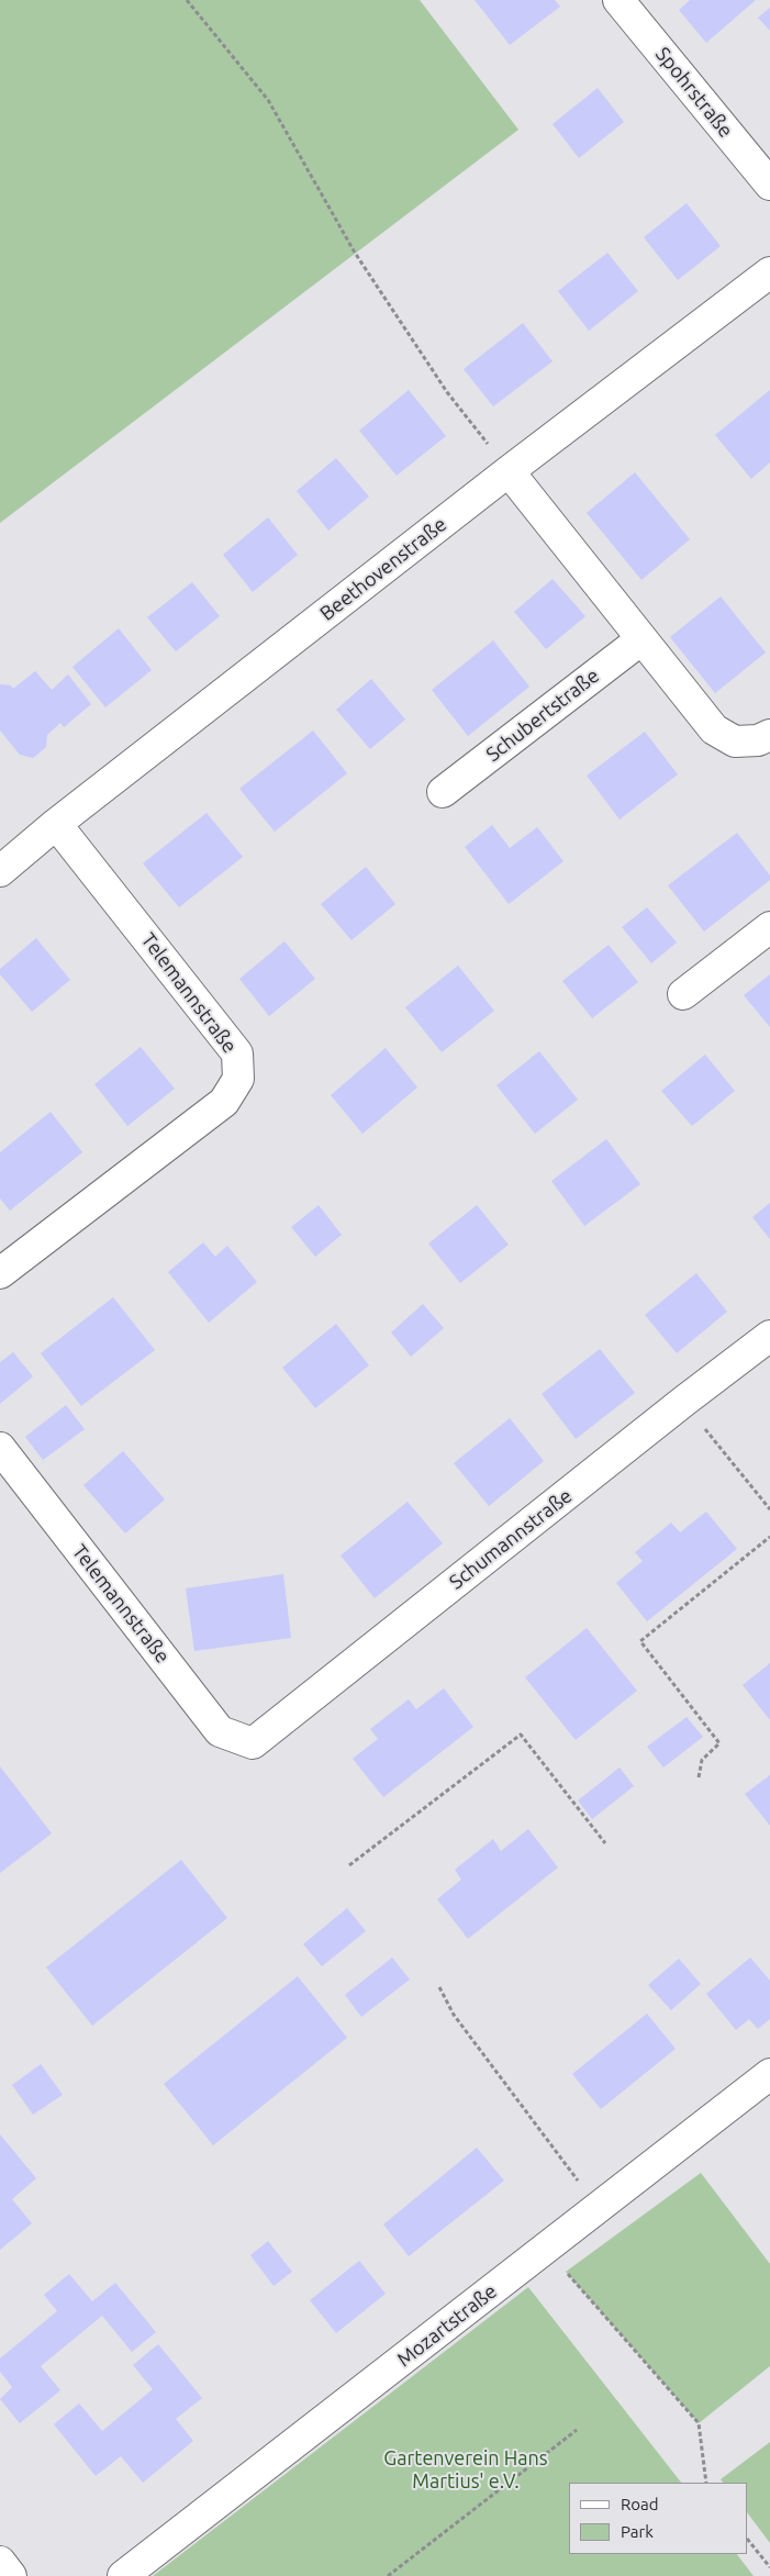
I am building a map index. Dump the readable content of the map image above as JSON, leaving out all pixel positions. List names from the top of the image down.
{
  "streets": {
    "street": [
      "Spohrstraße",
      "Beethovenstraße",
      "Schubertstraße",
      "Telemannstraße",
      "Schumannstraße",
      "Mozartstraße"
    ]
  },
  "crossings": [
    ["Beethovenstraße", "Telemannstraße"],
    ["Telemannstraße", "Schumannstraße"]
  ],
  "parks": ["Gartenverein Hans Martius' e.V."],
  "legend": ["Road", "Park"]
}
